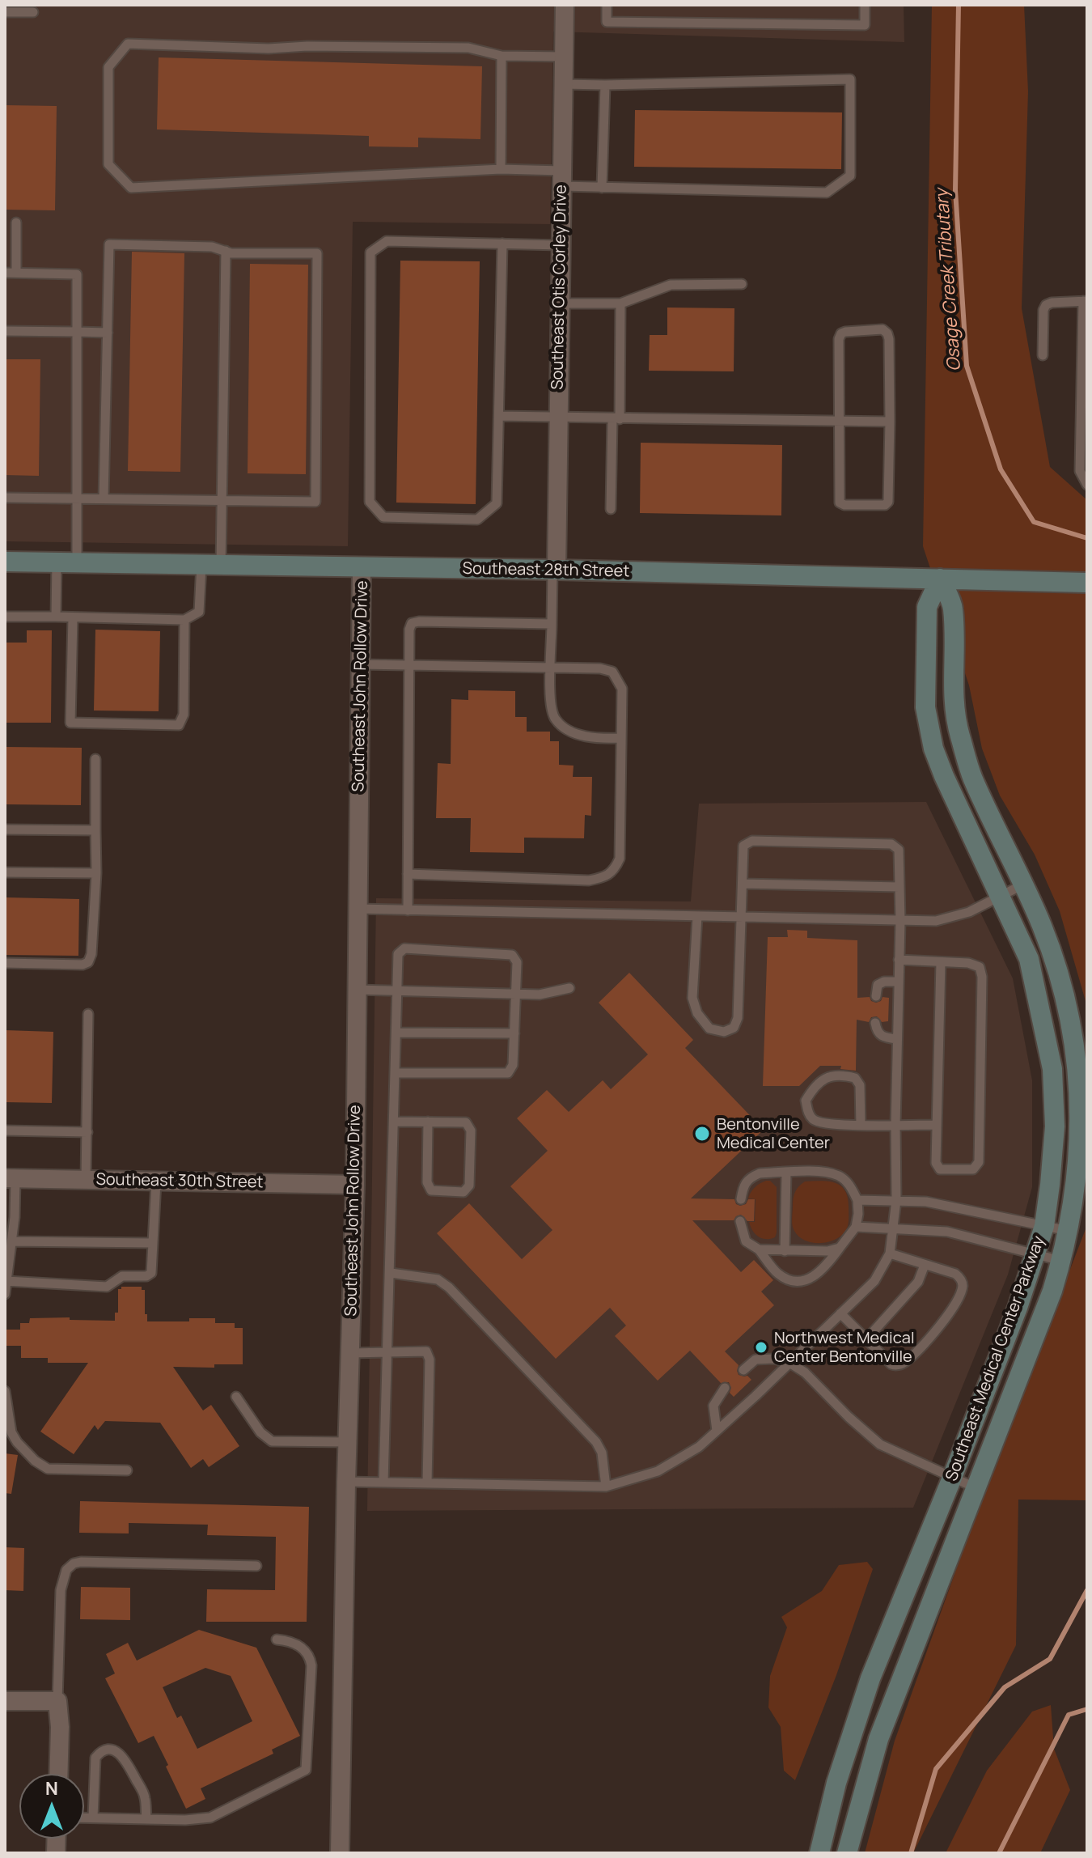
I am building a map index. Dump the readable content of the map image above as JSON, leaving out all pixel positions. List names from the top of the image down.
{
  "streets": {
    "main road": ["Southeast 28th Street", "Southeast Medical Center Parkway"],
    "street": ["Southeast Otis Corley Drive", "Southeast John Rollow Drive", "Southeast 30th Street"]
  },
  "crossings": [
    ["Southeast Otis Corley Drive", "Southeast 28th Street"],
    ["Southeast 28th Street", "Southeast John Rollow Drive"],
    ["Southeast 28th Street", "Southeast Medical Center Parkway"],
    ["Southeast John Rollow Drive", "Southeast 30th Street"]
  ],
  "water": ["Osage Creek Tributary"],
  "places": ["Bentonville Medical Center", "Northwest Medical Center Bentonville"],
  "north": "top"
}
